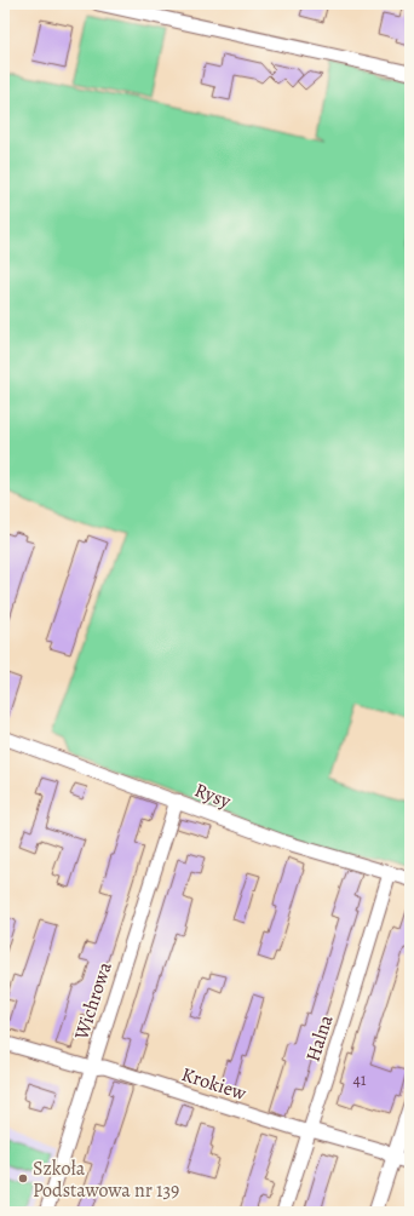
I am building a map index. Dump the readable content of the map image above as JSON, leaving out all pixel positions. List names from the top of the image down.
{
  "streets": {
    "street": [
      "Rysy",
      "Wichrowa",
      "Halna",
      "Krokiew"
    ]
  },
  "crossings": [
    ["Rysy", "Wichrowa"],
    ["Rysy", "Halna"],
    ["Wichrowa", "Krokiew"],
    ["Halna", "Krokiew"]
  ],
  "places": ["Szkoła Podstawowa nr 139"],
  "house_numbers": ["41"]
}
